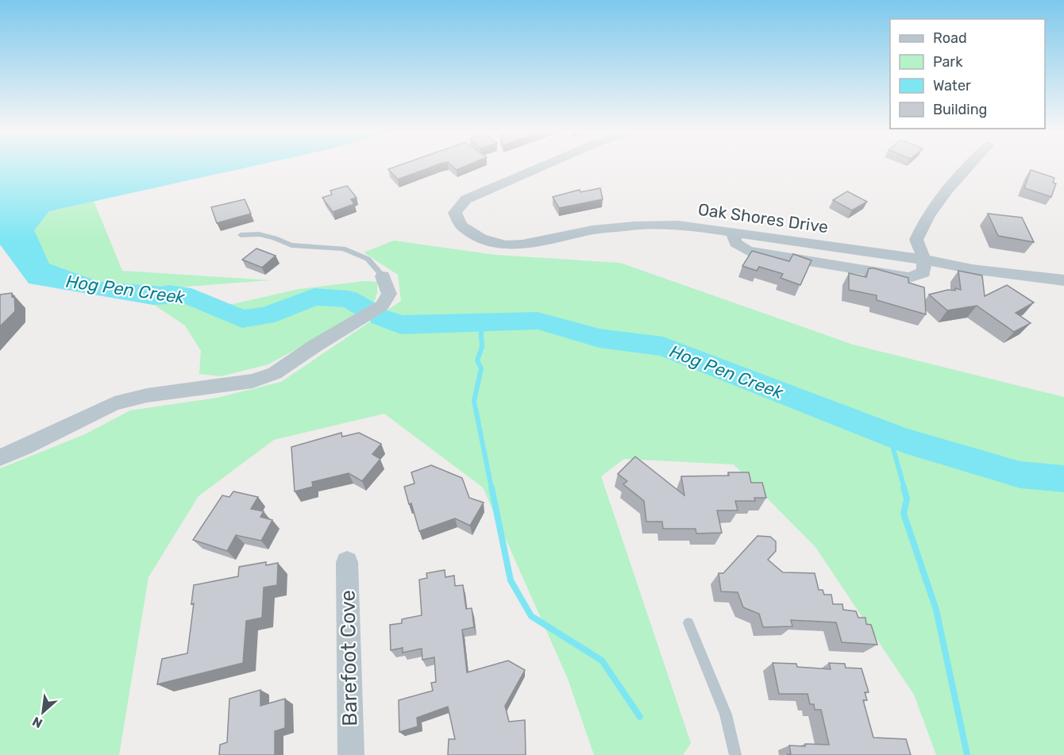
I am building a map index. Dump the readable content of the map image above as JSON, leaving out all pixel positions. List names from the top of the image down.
{
  "streets": {
    "street": ["Oak Shores Drive", "Barefoot Cove"]
  },
  "water": ["Hog Pen Creek"],
  "legend": [
    "Road",
    "Park",
    "Water",
    "Building"
  ],
  "north": "bottom left"
}
